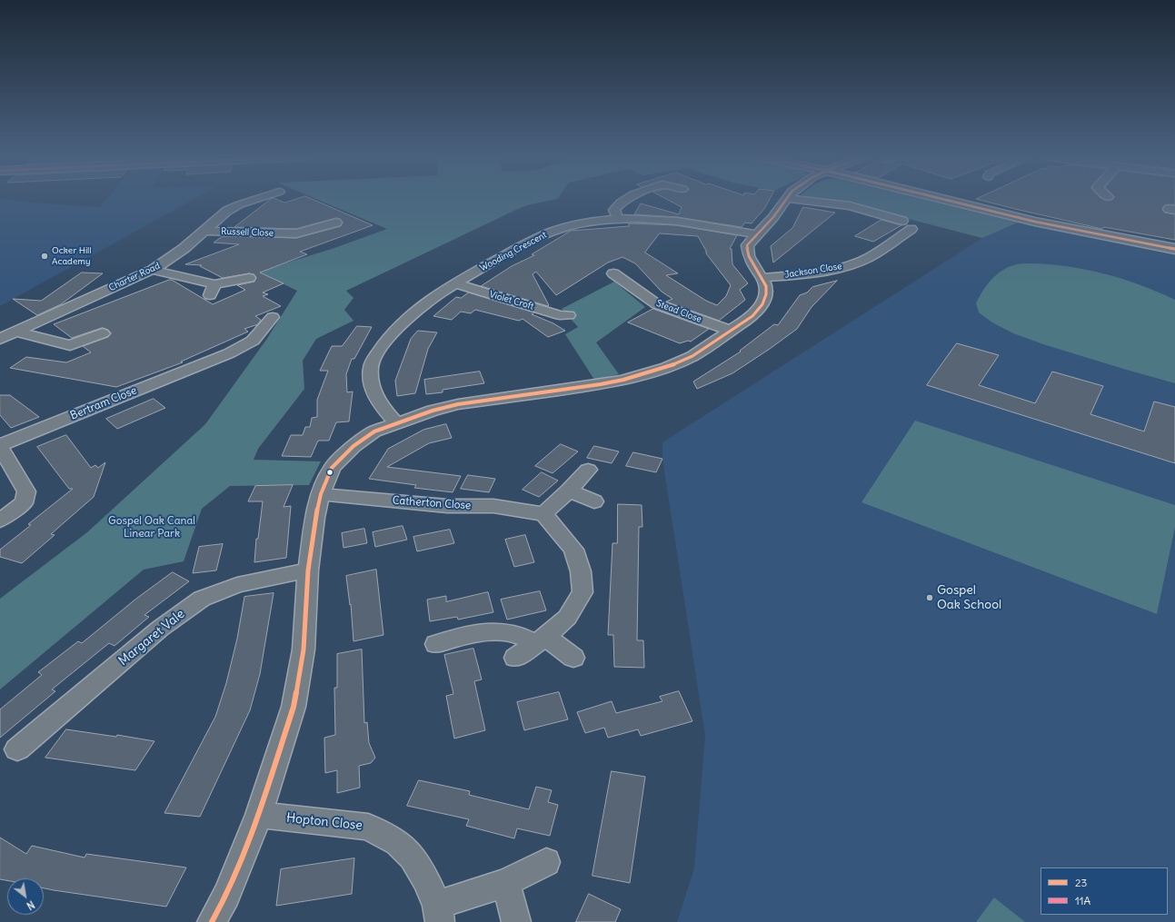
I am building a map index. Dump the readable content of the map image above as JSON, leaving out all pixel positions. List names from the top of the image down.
{
  "streets": {
    "street": [
      "Russell Close",
      "Wooding Crescent",
      "Jackson Close",
      "Charter Road",
      "Violet Croft",
      "Stead Close",
      "Bertram Close",
      "Catherton Close",
      "Margaret Vale",
      "Hopton Close"
    ]
  },
  "crossings": [
    ["Russell Close", "Charter Road"],
    ["Wooding Crescent", "Violet Croft"]
  ],
  "parks": ["Gospel Oak Canal Linear Park"],
  "places": ["Ocker Hill Academy", "Gospel Oak School"],
  "lines": ["transit line 23"],
  "legend": ["23", "11A"],
  "north": "bottom right"
}
